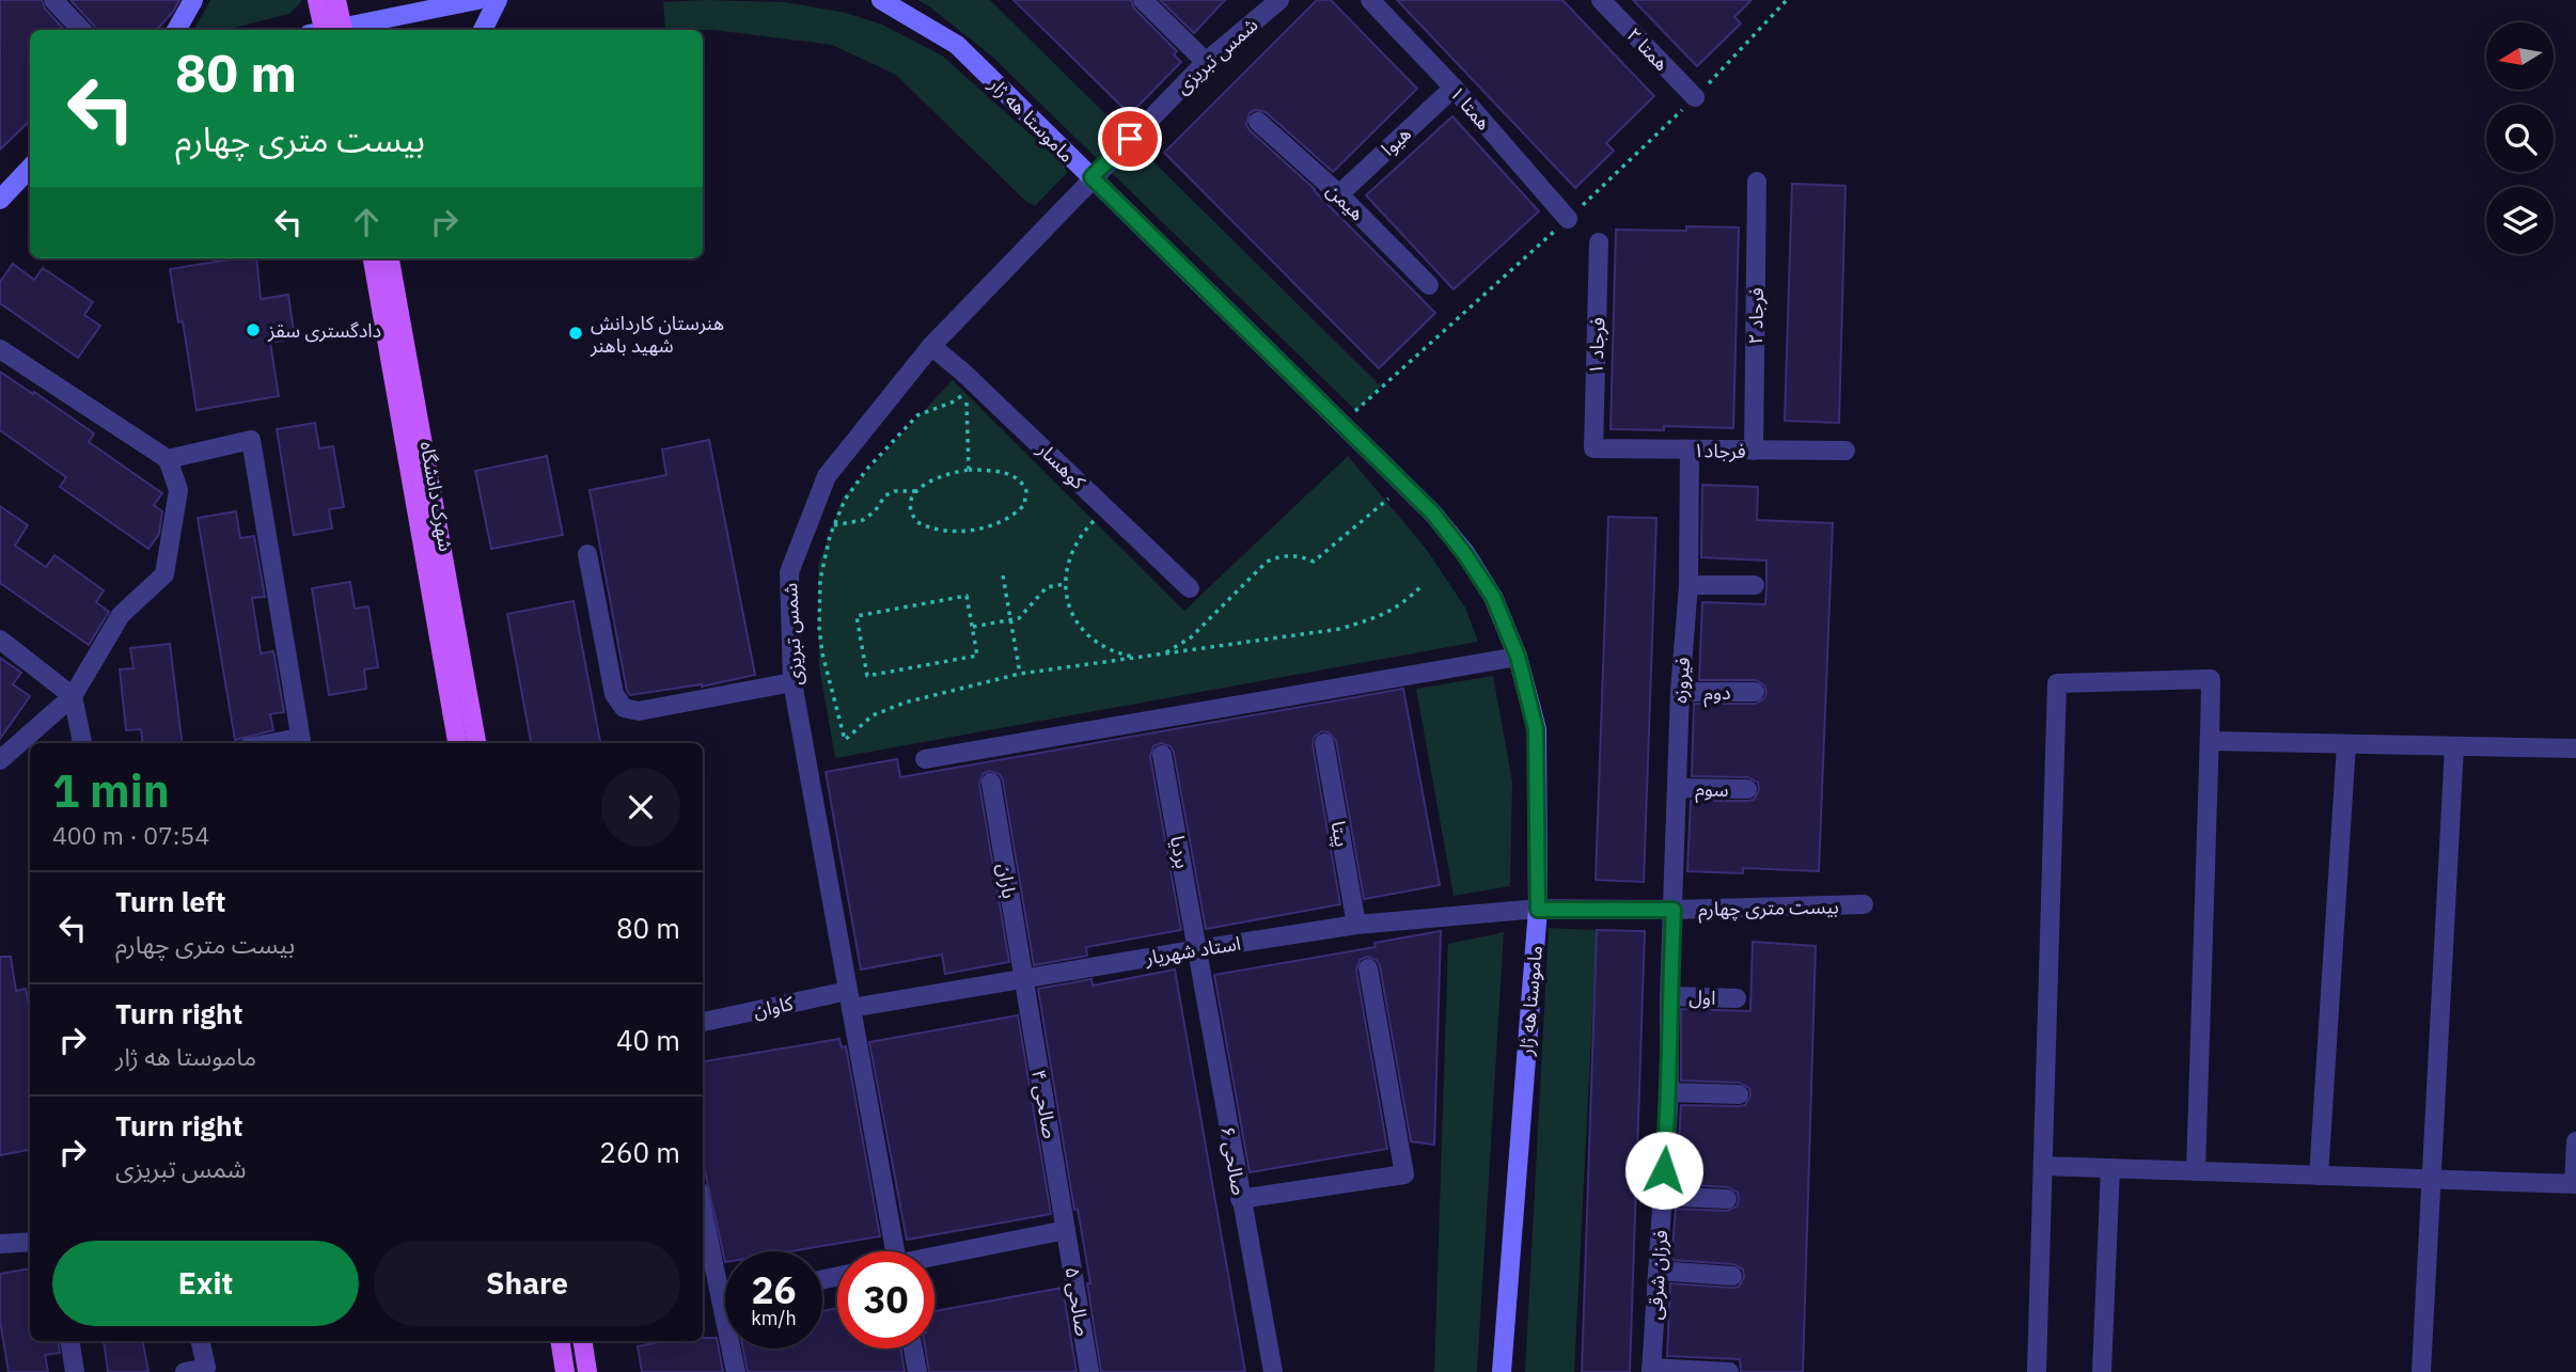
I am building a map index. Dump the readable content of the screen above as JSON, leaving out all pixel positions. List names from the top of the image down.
{
  "streets": {
    "main road": ["ماموستا هه ژار", "شهرک دانشگاه"],
    "street": [
      "همتا ۲",
      "شمس تبریزی",
      "همتا ۱",
      "هیوا",
      "هیمن",
      "فرجاد ۲",
      "فرجاد ۱",
      "فرجاد۱",
      "کوهسار",
      "فیروزه",
      "دوم",
      "سوم",
      "پیتا",
      "بردیا",
      "باران",
      "بیست متری چهارم",
      "استاد شهریار",
      "اول",
      "کاوان",
      "صالحی ۴",
      "صالحی ۶",
      "فرزان شرقی",
      "صالحی ۵"
    ]
  },
  "crossings": [
    ["شمس تبریزی", "ماموستا هه ژار"],
    ["شمس تبریزی", "کوهسار"],
    ["شمس تبریزی", "استاد شهریار"],
    ["شمس تبریزی", "کاوان"],
    ["همتا ۱", "هیوا"],
    ["ماموستا هه ژار", "بیست متری چهارم"],
    ["ماموستا هه ژار", "استاد شهریار"],
    ["هیوا", "هیمن"],
    ["فرجاد ۲", "فرجاد۱"],
    ["فرجاد ۱", "فرجاد۱"],
    ["فرجاد۱", "فیروزه"],
    ["فیروزه", "دوم"],
    ["فیروزه", "سوم"],
    ["فیروزه", "بیست متری چهارم"],
    ["فیروزه", "فرزان شرقی"],
    ["پیتا", "استاد شهریار"],
    ["بردیا", "استاد شهریار"],
    ["بردیا", "صالحی ۶"],
    ["باران", "استاد شهریار"],
    ["باران", "صالحی ۴"],
    ["بیست متری چهارم", "استاد شهریار"],
    ["بیست متری چهارم", "فرزان شرقی"],
    ["استاد شهریار", "کاوان"],
    ["استاد شهریار", "صالحی ۴"],
    ["استاد شهریار", "صالحی ۶"],
    ["اول", "فرزان شرقی"],
    ["صالحی ۴", "صالحی ۵"]
  ],
  "places": ["دادگستری سقز", "هنرستان کاردانش شهید باهنر"],
  "north": "left",
  "page": {
    "turn": ["80 m", "بیست متری چهارم"],
    "heading": ["1 min", "400 m · 07:54"],
    "list": [
      {
        "name": "Turn left",
        "note": "بیست متری چهارم",
        "value": "80 m"
      },
      {
        "name": "Turn right",
        "note": "ماموستا هه ژار",
        "value": "40 m"
      },
      {
        "name": "Turn right",
        "note": "شمس تبریزی",
        "value": "260 m"
      }
    ],
    "buttons": ["Exit", "Share"],
    "speed": "26 km/h",
    "limit": "30"
  }
}
